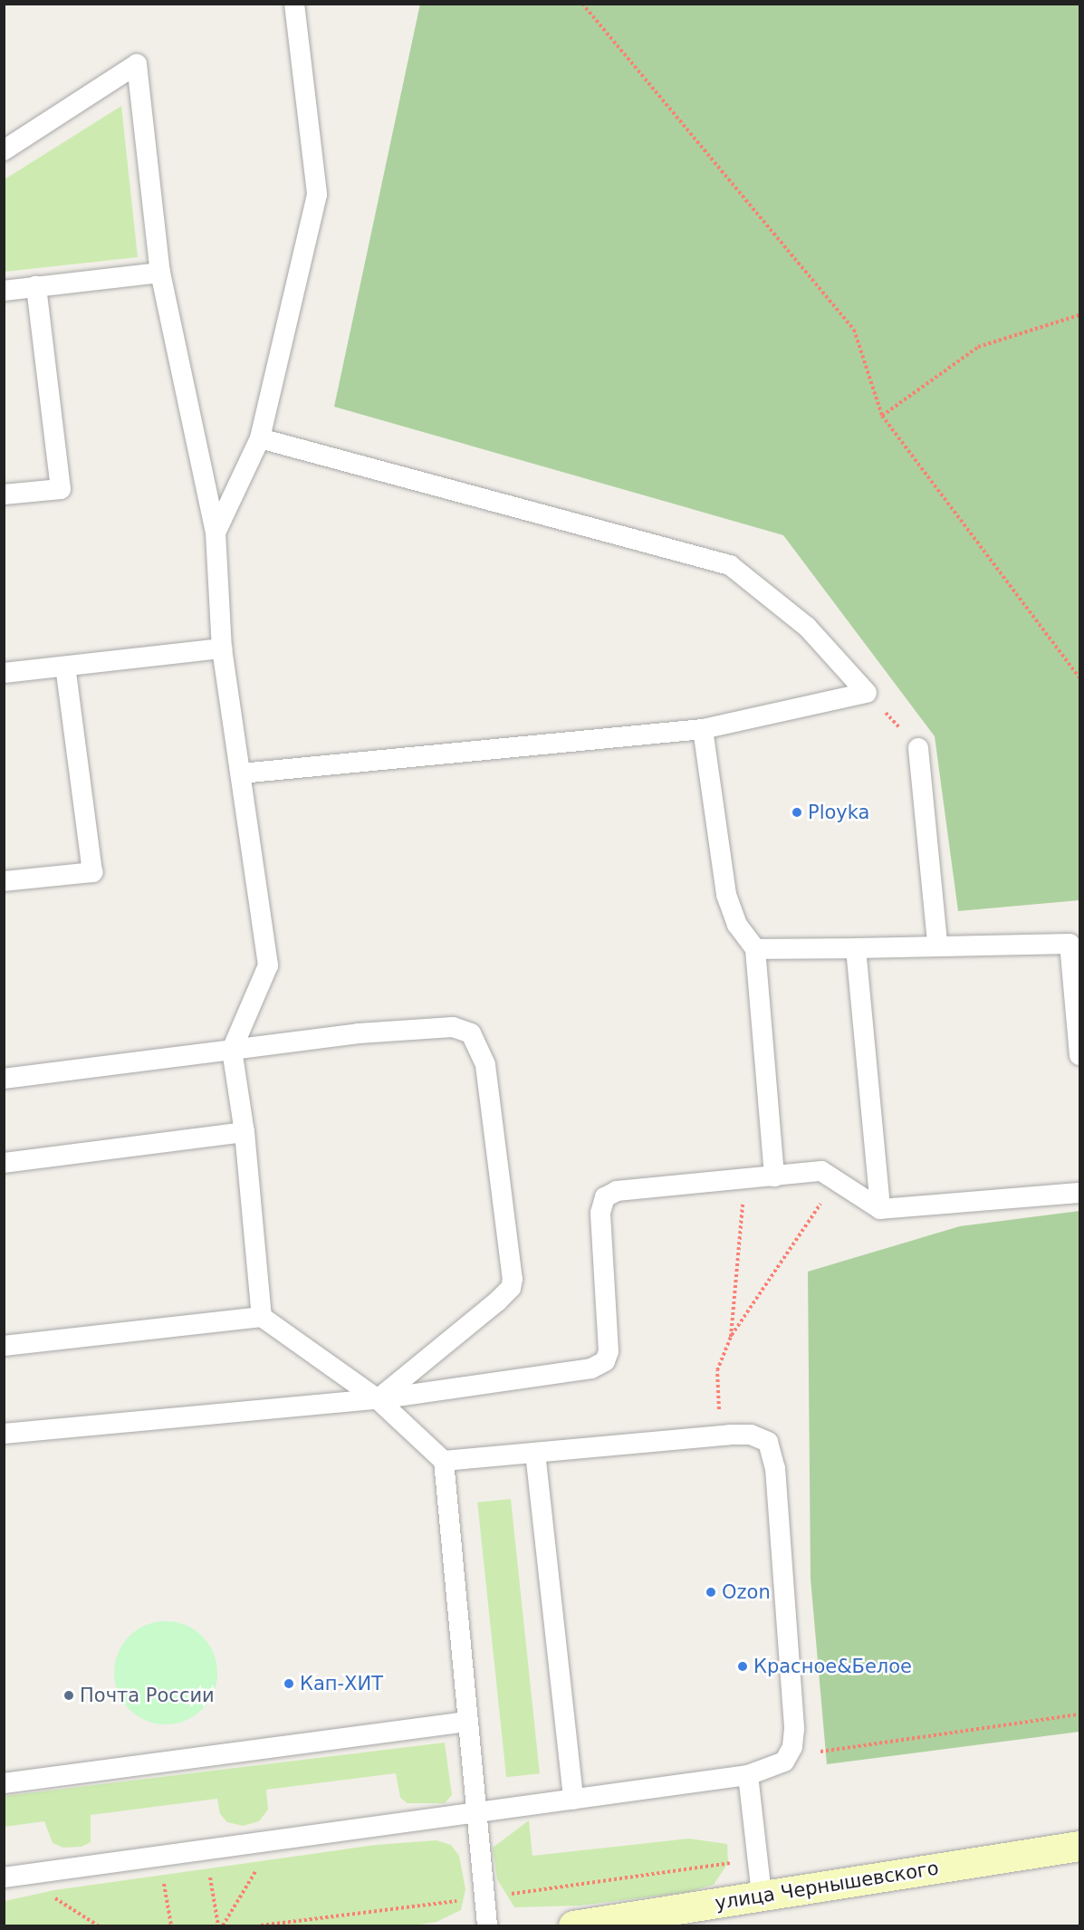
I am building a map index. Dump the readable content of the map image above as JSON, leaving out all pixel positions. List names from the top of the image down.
{
  "streets": {
    "street": ["улица Чернышевского"]
  },
  "places": [
    "Ployka",
    "Ozon",
    "Красное&Белое",
    "Кап-ХИТ",
    "Почта России"
  ]
}
